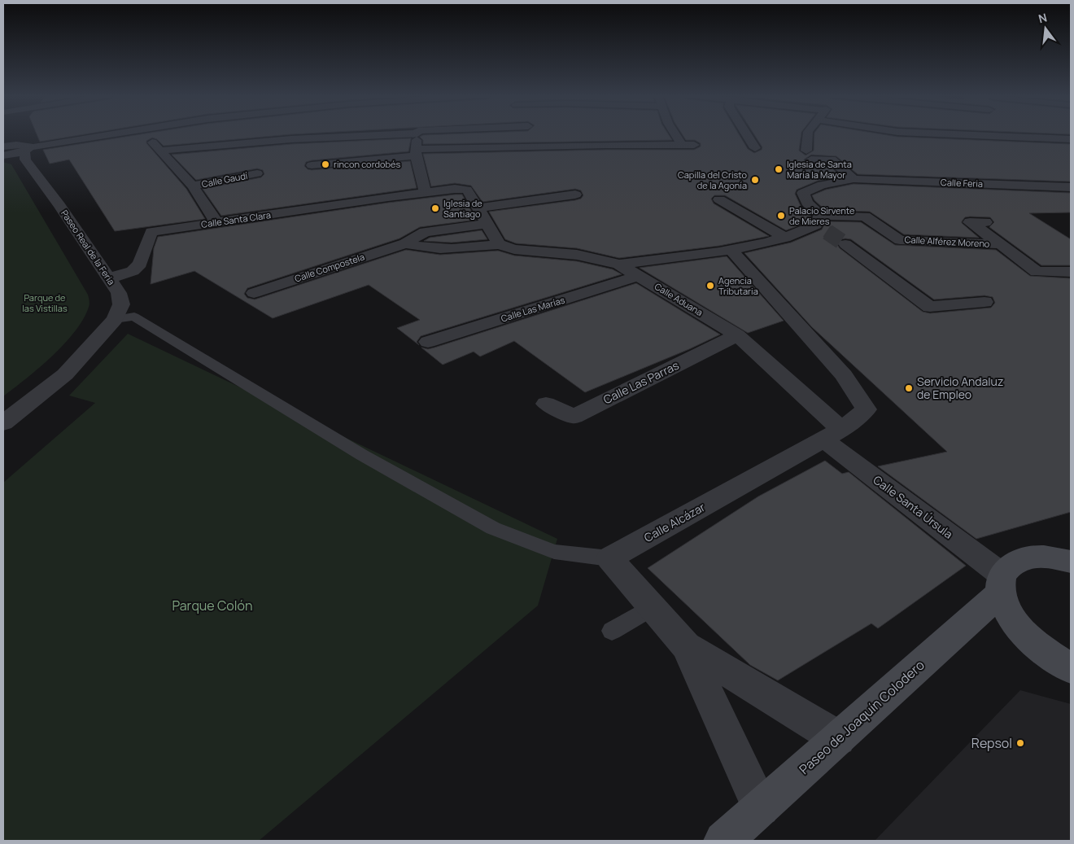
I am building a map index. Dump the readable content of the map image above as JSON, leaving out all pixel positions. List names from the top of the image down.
{
  "streets": {
    "street": [
      "Calle Gaudí",
      "Calle Feria",
      "Calle Santa Clara",
      "Calle Alférez Moreno",
      "Paseo Real de la Feria",
      "Calle Compostela",
      "Calle Aduana",
      "Calle Las Marías",
      "Calle Las Parras",
      "Calle Santa Úrsula",
      "Calle Alcázar",
      "Paseo de Joaquín Colodero"
    ]
  },
  "crossings": [
    ["Calle Feria", "Calle Alférez Moreno"],
    ["Calle Santa Clara", "Paseo Real de la Feria"],
    ["Calle Aduana", "Calle Las Marías"],
    ["Calle Aduana", "Calle Las Parras"],
    ["Calle Aduana", "Calle Santa Úrsula"],
    ["Calle Aduana", "Calle Alcázar"],
    ["Calle Santa Úrsula", "Calle Alcázar"],
    ["Calle Santa Úrsula", "Paseo de Joaquín Colodero"]
  ],
  "parks": ["Parque de las Vistillas", "Parque Colón"],
  "places": [
    "rincon cordobés",
    "Iglesia de Santa María la Mayor",
    "Capilla del Cristo de la Agonía",
    "Iglesia de Santiago",
    "Palacio Sirvente de Mieres",
    "Agencia Tributaria",
    "Servicio Andaluz de Empleo",
    "Repsol"
  ],
  "north": "top"
}
